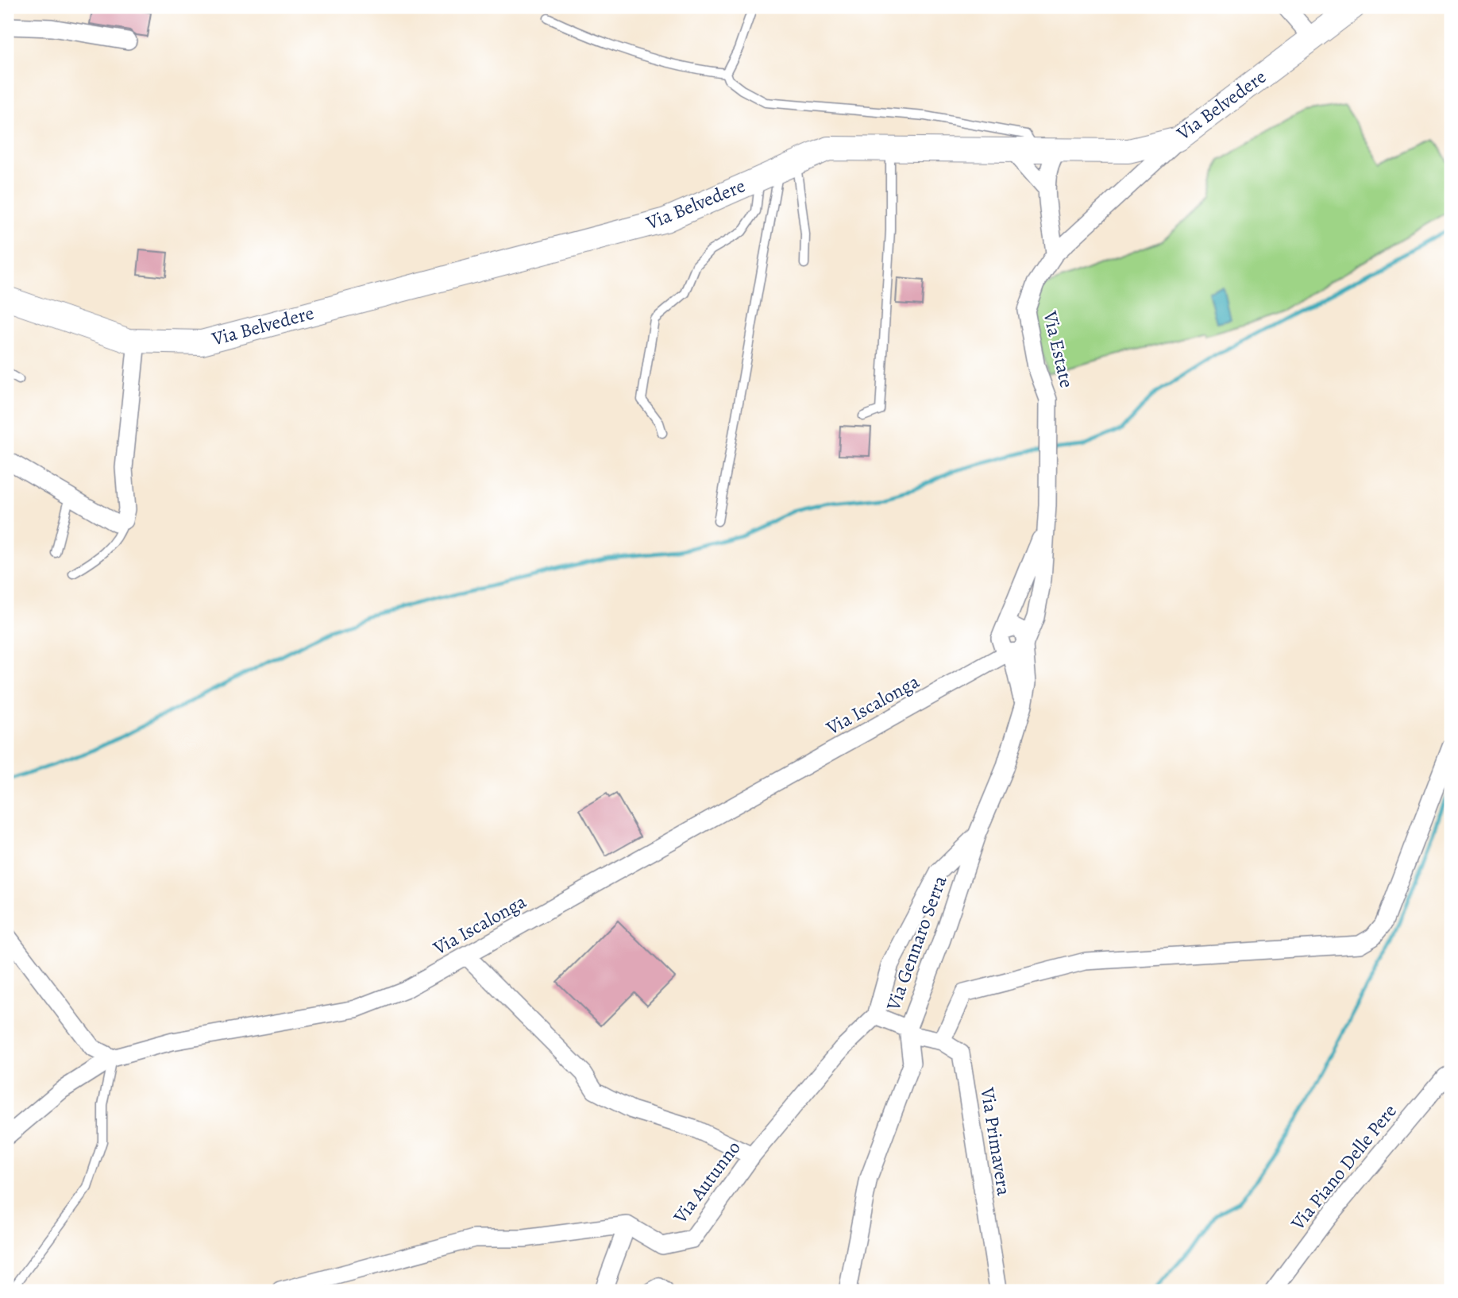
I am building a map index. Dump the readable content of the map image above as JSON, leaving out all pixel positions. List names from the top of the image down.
{
  "streets": {
    "street": [
      "Via Belvedere",
      "Via Estate",
      "Via Iscalonga",
      "Via Gennaro Serra",
      "Via Primavera",
      "Via Piano Delle Pere",
      "Via Autunno"
    ]
  },
  "crossings": [
    ["Via Belvedere", "Via Estate"],
    ["Via Estate", "Via Iscalonga"],
    ["Via Gennaro Serra", "Via Primavera"],
    ["Via Primavera", "Via Autunno"]
  ]
}
